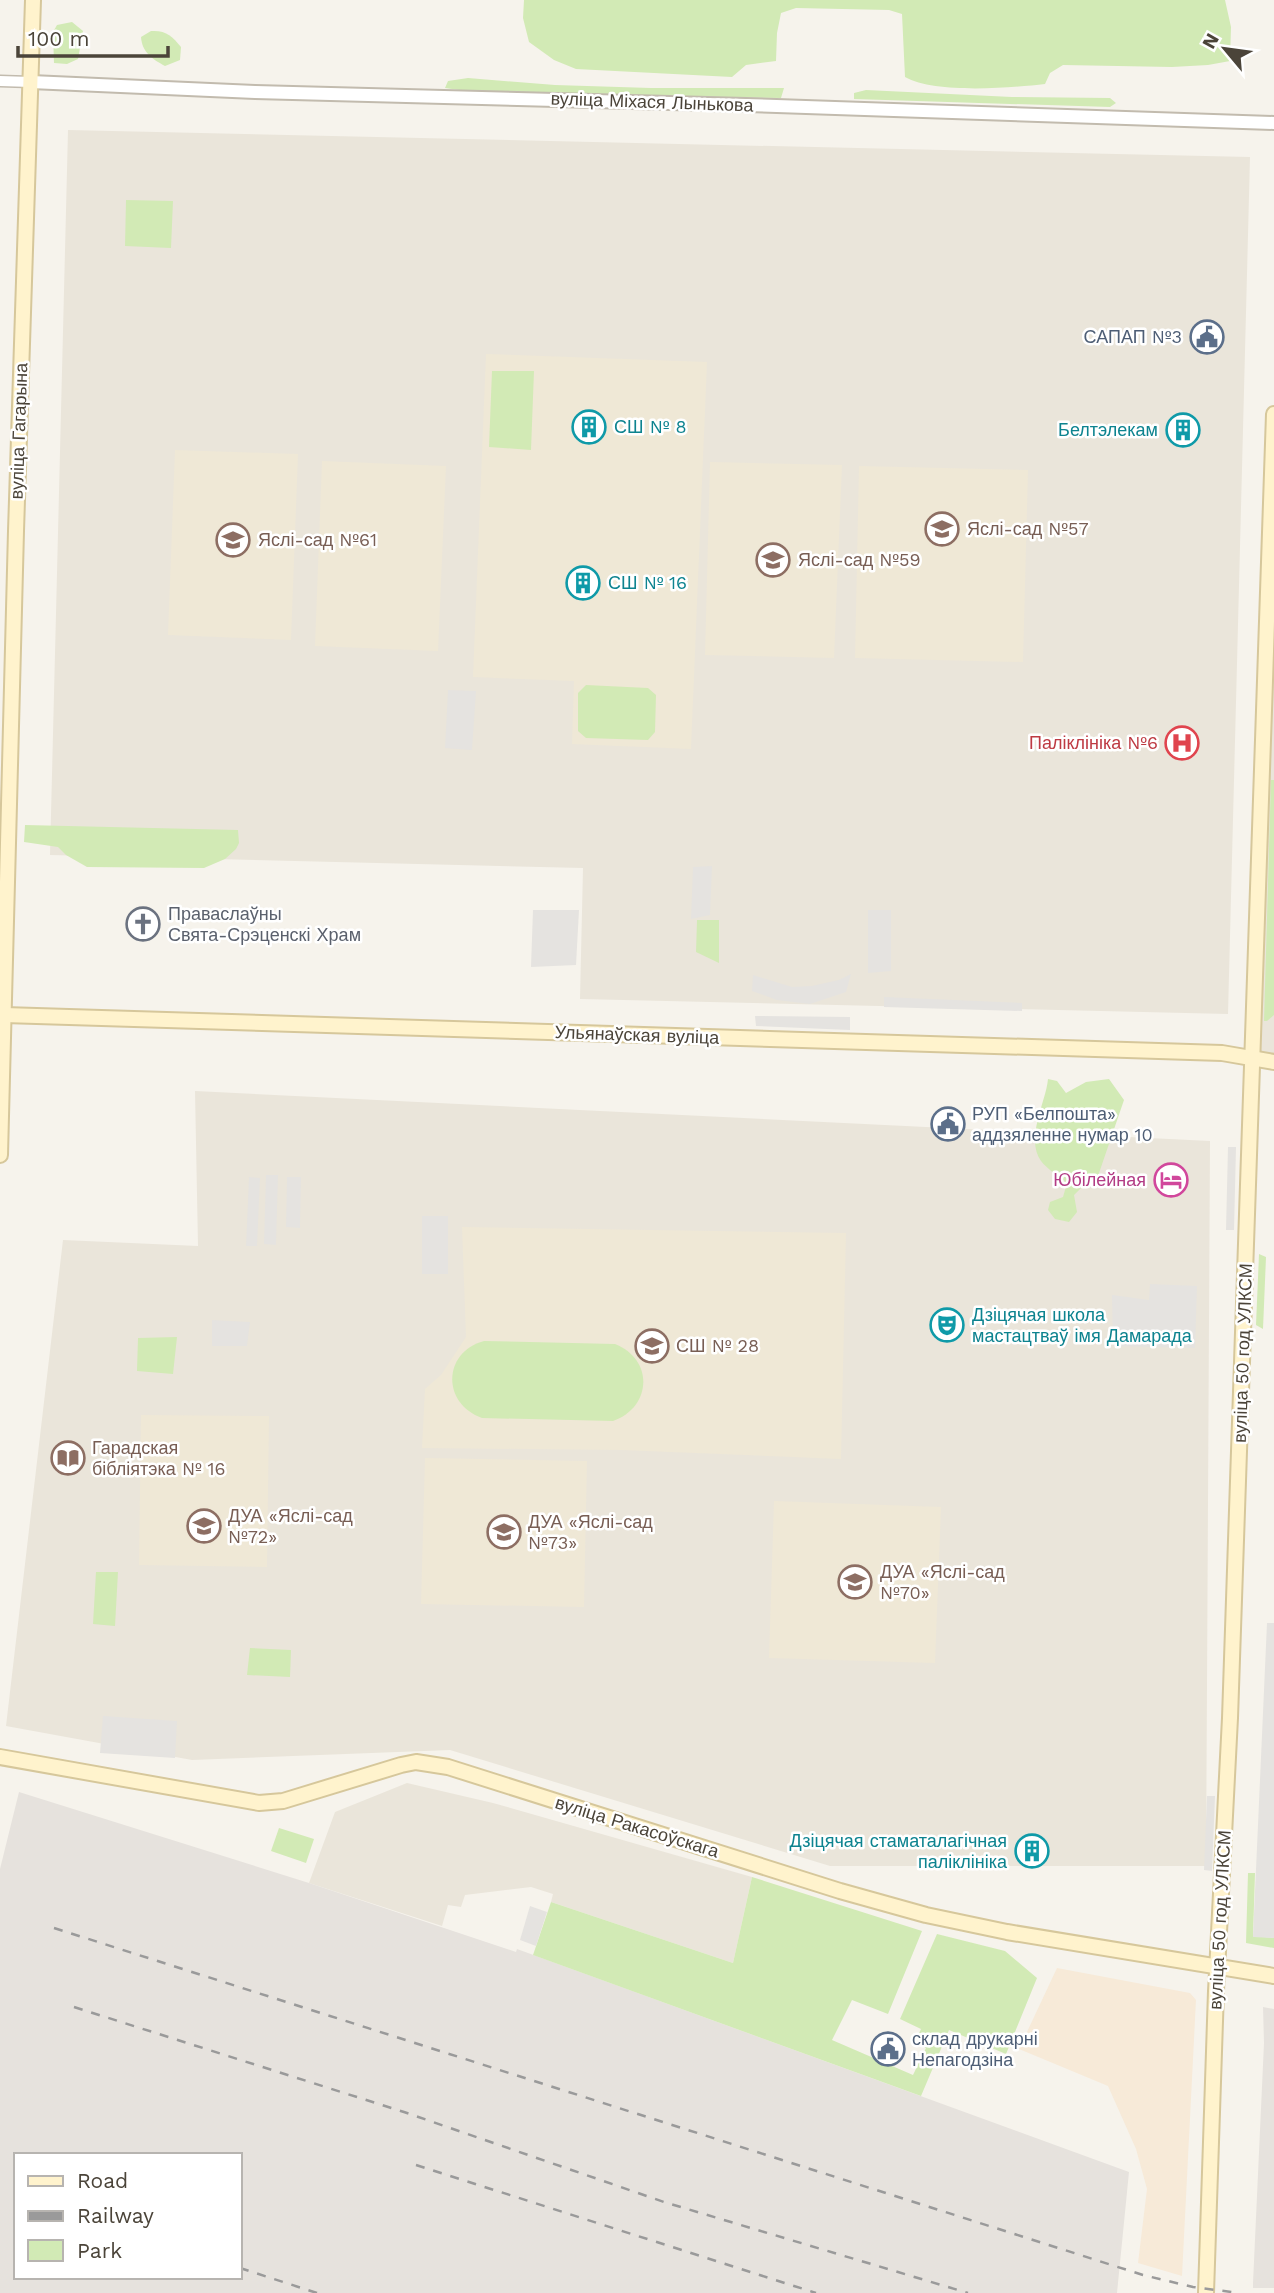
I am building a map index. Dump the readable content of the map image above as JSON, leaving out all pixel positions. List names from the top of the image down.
{
  "streets": {
    "main road": [
      "вуліца Гагарына",
      "Ульянаўская вуліца",
      "вуліца 50 год УЛКСМ",
      "вуліца Ракасоўскага"
    ],
    "street": ["вуліца Міхася Лынькова"]
  },
  "crossings": [
    ["вуліца Міхася Лынькова", "вуліца Гагарына"],
    ["вуліца Гагарына", "Ульянаўская вуліца"],
    ["Ульянаўская вуліца", "вуліца 50 год УЛКСМ"],
    ["вуліца 50 год УЛКСМ", "вуліца Ракасоўскага"]
  ],
  "places": {
    "public building": ["САПАП №3", "РУП «Белпошта» аддзяленне нумар 10", "склад друкарні Непагодзіна"],
    "building": [
      "СШ № 8",
      "Белтэлекам",
      "СШ № 16",
      "Дзіцячая стаматалагічная паліклініка"
    ],
    "school or university": [
      "Яслі-сад №57",
      "Яслі-сад №61",
      "Яслі-сад №59",
      "СШ № 28",
      "ДУА «Яслі-сад №72»",
      "ДУА «Яслі-сад №73»",
      "ДУА «Яслі-сад №70»"
    ],
    "hospital": ["Паліклініка №6"],
    "church": ["Праваслаўны Свята-Срэценскі Храм"],
    "hotel": ["Юбілейная"],
    "theatre": ["Дзіцячая школа мастацтваў імя Дамарада"],
    "library": ["Гарадская бібліятэка № 16"]
  },
  "legend": ["Road", "Railway", "Park"],
  "scale_bar": "100 m",
  "north": "top left"
}
